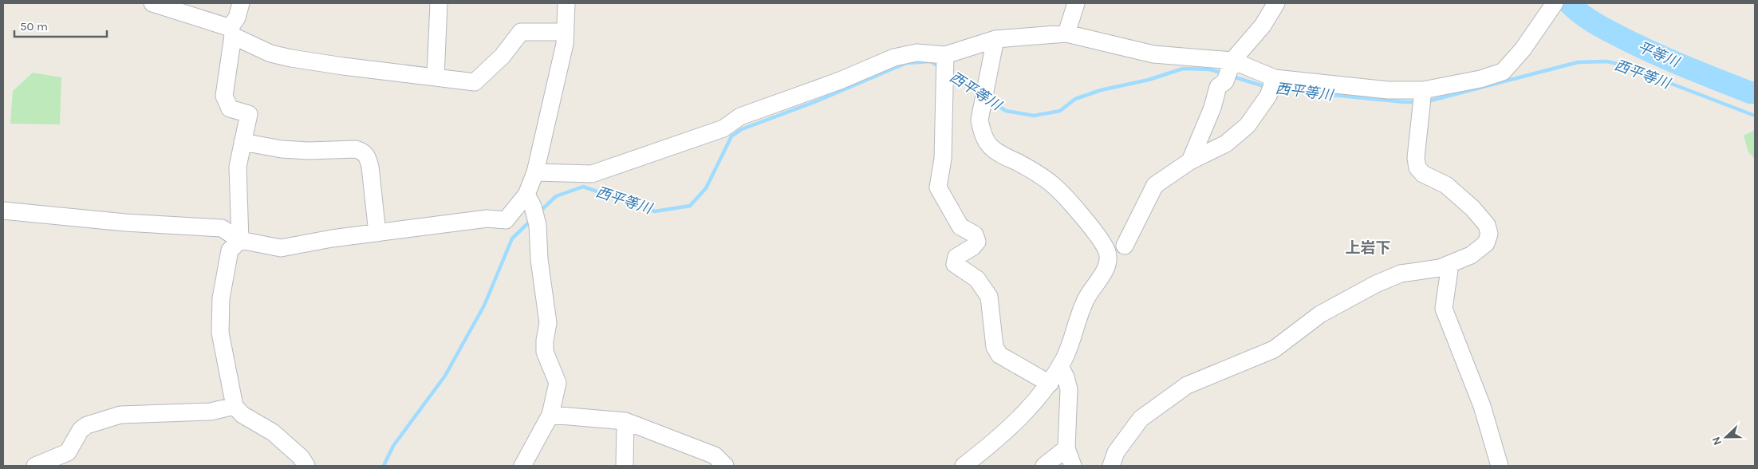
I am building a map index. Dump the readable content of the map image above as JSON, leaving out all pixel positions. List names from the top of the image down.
{
  "districts": ["上岩下"],
  "water": ["平等川", "西平等川"],
  "scale_bar": "50 m",
  "north": "left"
}
